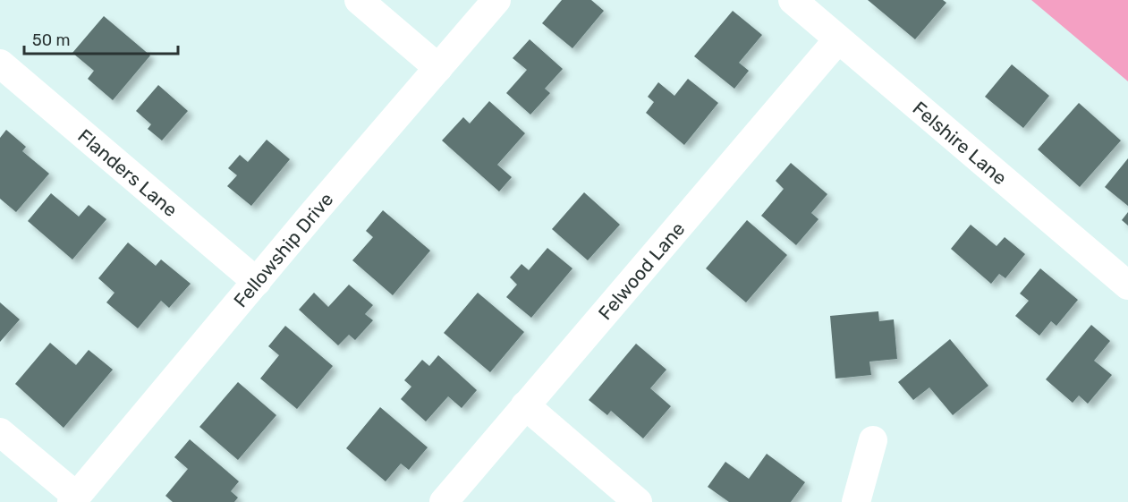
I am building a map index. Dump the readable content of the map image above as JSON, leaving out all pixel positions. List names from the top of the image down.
{
  "streets": {
    "street": [
      "Felshire Lane",
      "Flanders Lane",
      "Fellowship Drive",
      "Felwood Lane"
    ]
  },
  "crossings": [
    ["Felshire Lane", "Felwood Lane"],
    ["Flanders Lane", "Fellowship Drive"]
  ],
  "scale_bar": "50 m"
}
